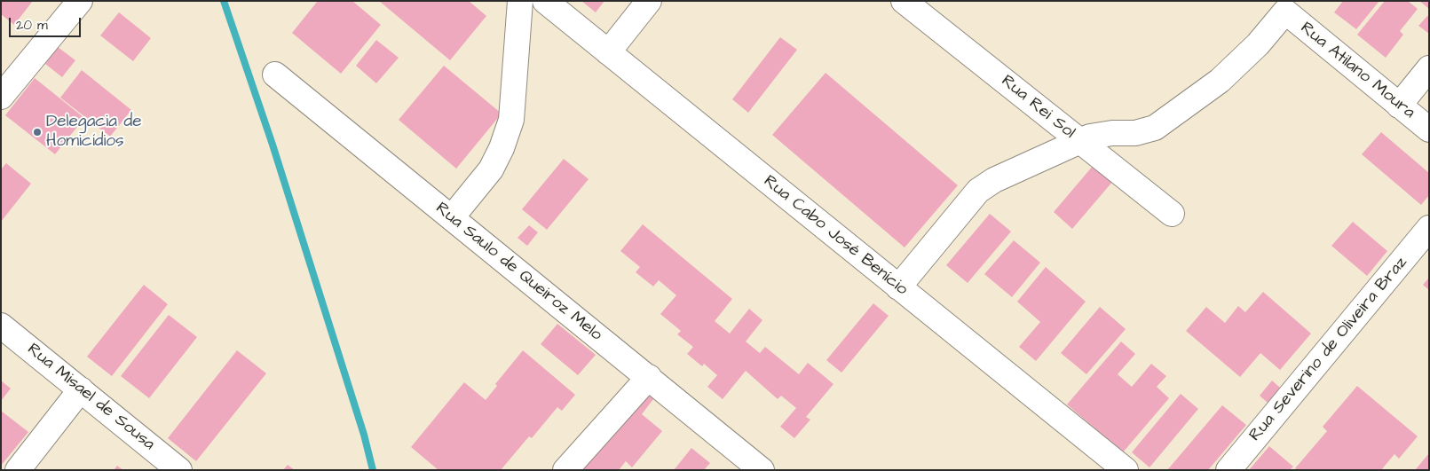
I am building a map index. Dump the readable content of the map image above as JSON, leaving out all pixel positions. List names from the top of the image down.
{
  "streets": {
    "street": [
      "Rua Atilano Moura",
      "Rua Rei Sol",
      "Rua Cabo José Benício",
      "Rua Saulo de Queiroz Melo",
      "Rua Severino de Oliveira Braz",
      "Rua Misael de Sousa"
    ]
  },
  "crossings": [
    ["Rua Atilano Moura", "Rua Rei Sol"]
  ],
  "places": ["Delegacia de Homicídios"],
  "scale_bar": "20 m"
}
